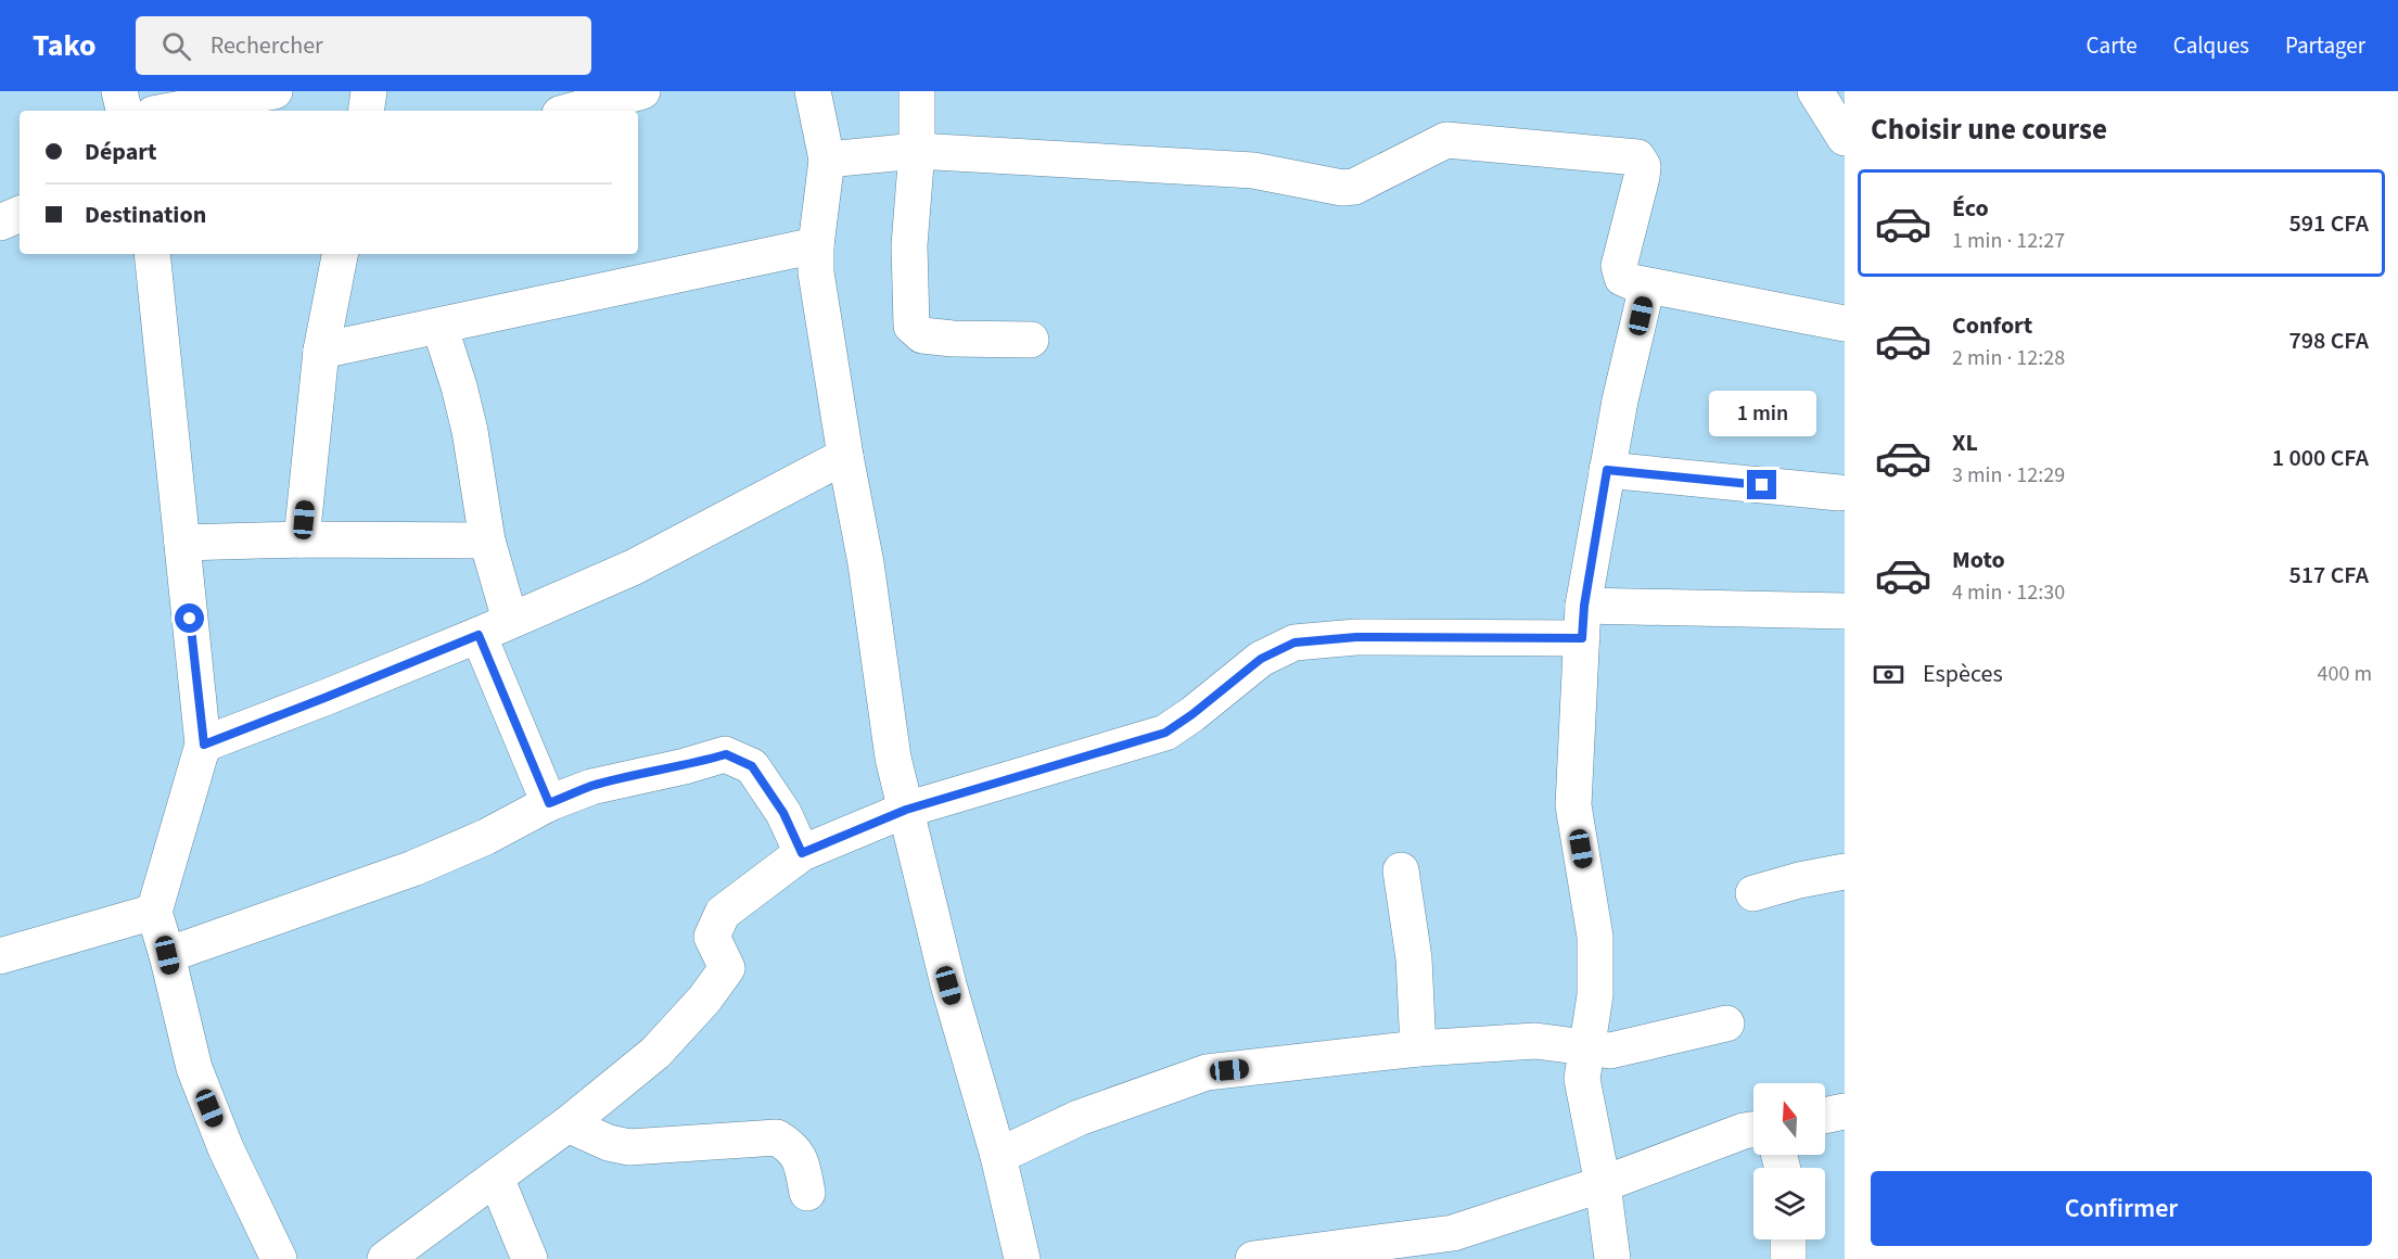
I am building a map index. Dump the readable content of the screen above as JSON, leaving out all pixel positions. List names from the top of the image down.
{
  "north": "top",
  "page": {
    "header": "Tako",
    "search": "Rechercher",
    "nav": ["Carte", "Calques", "Partager"],
    "heading": "Choisir une course",
    "banner": ["Départ", "Destination"],
    "list": [
      {
        "name": "Éco",
        "note": "1 min · 12:27",
        "value": "591 CFA"
      },
      {
        "name": "Confort",
        "note": "2 min · 12:28",
        "value": "798 CFA"
      },
      {
        "name": "XL",
        "note": "3 min · 12:29",
        "value": "1 000 CFA"
      },
      {
        "name": "Moto",
        "note": "4 min · 12:30",
        "value": "517 CFA"
      }
    ],
    "bubble": "1 min",
    "pay": ["Espèces", "400 m"],
    "buttons": "Confirmer"
  }
}
